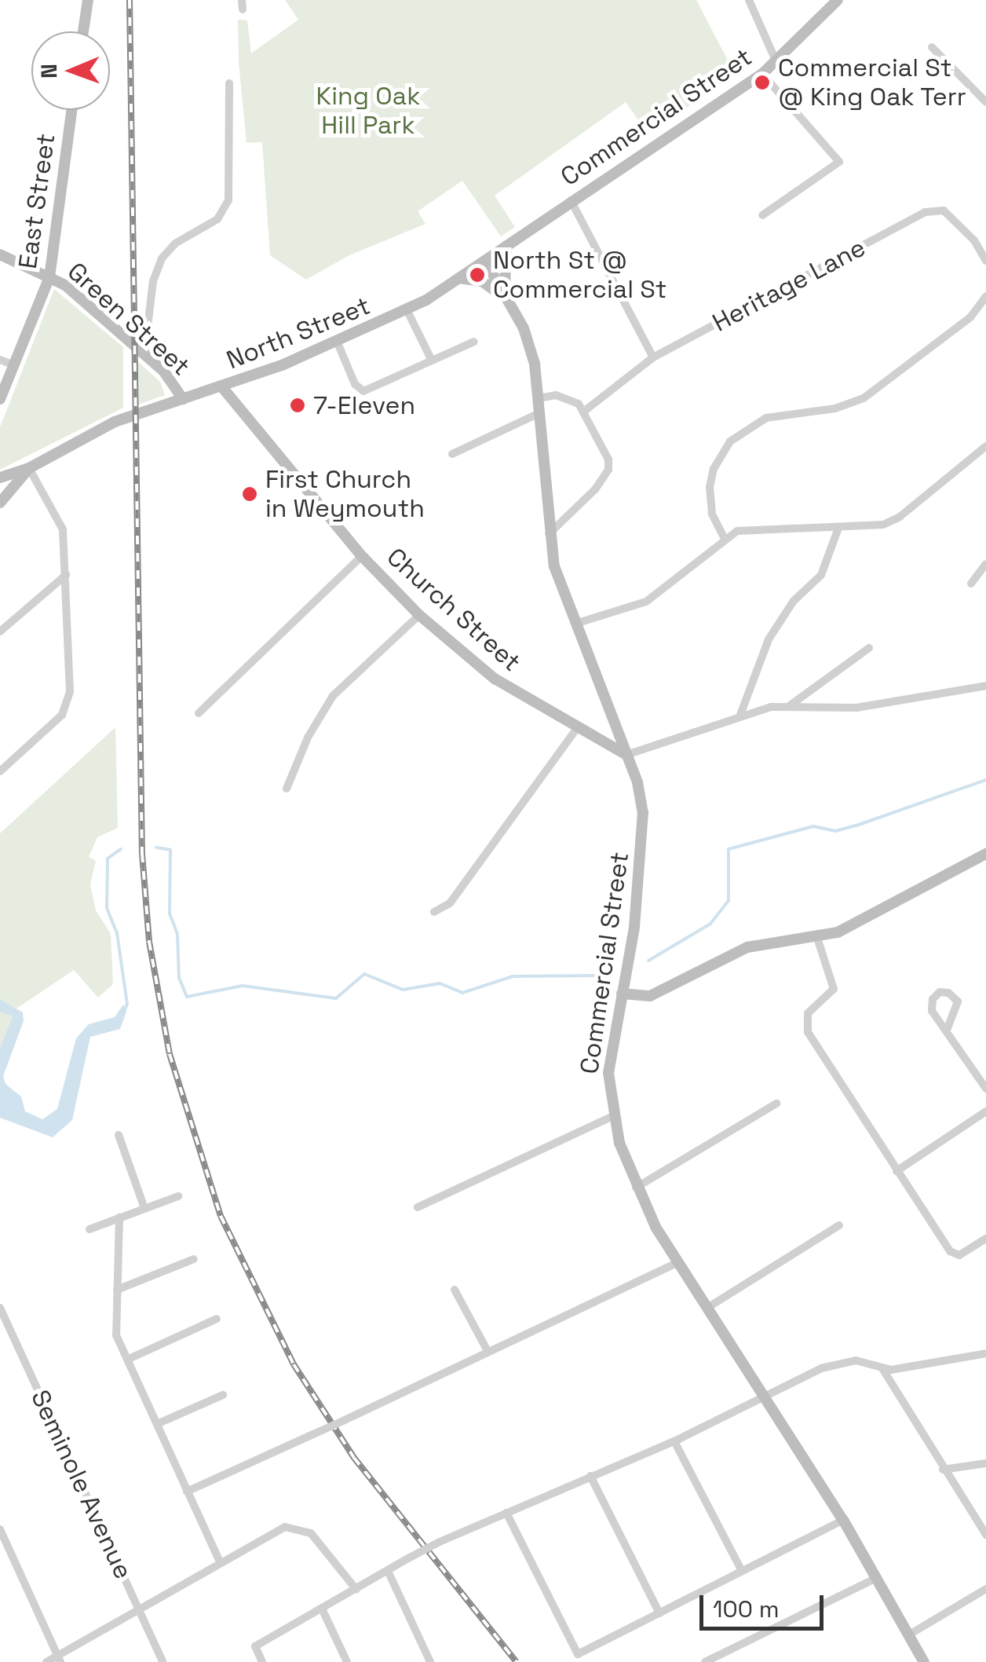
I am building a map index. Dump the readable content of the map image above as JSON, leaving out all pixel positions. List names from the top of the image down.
{
  "streets": {
    "main road": [
      "Commercial Street",
      "East Street",
      "Green Street",
      "North Street",
      "Church Street"
    ],
    "street": ["Heritage Lane", "Seminole Avenue"]
  },
  "crossings": [
    ["Commercial Street", "North Street"],
    ["Commercial Street", "Church Street"],
    ["East Street", "Green Street"],
    ["Green Street", "North Street"],
    ["North Street", "Church Street"]
  ],
  "parks": ["King Oak Hill Park"],
  "places": [
    "Commercial St @ King Oak Terr",
    "North St @ Commercial St",
    "7-Eleven",
    "First Church in Weymouth"
  ],
  "scale_bar": "100 m",
  "north": "left"
}
